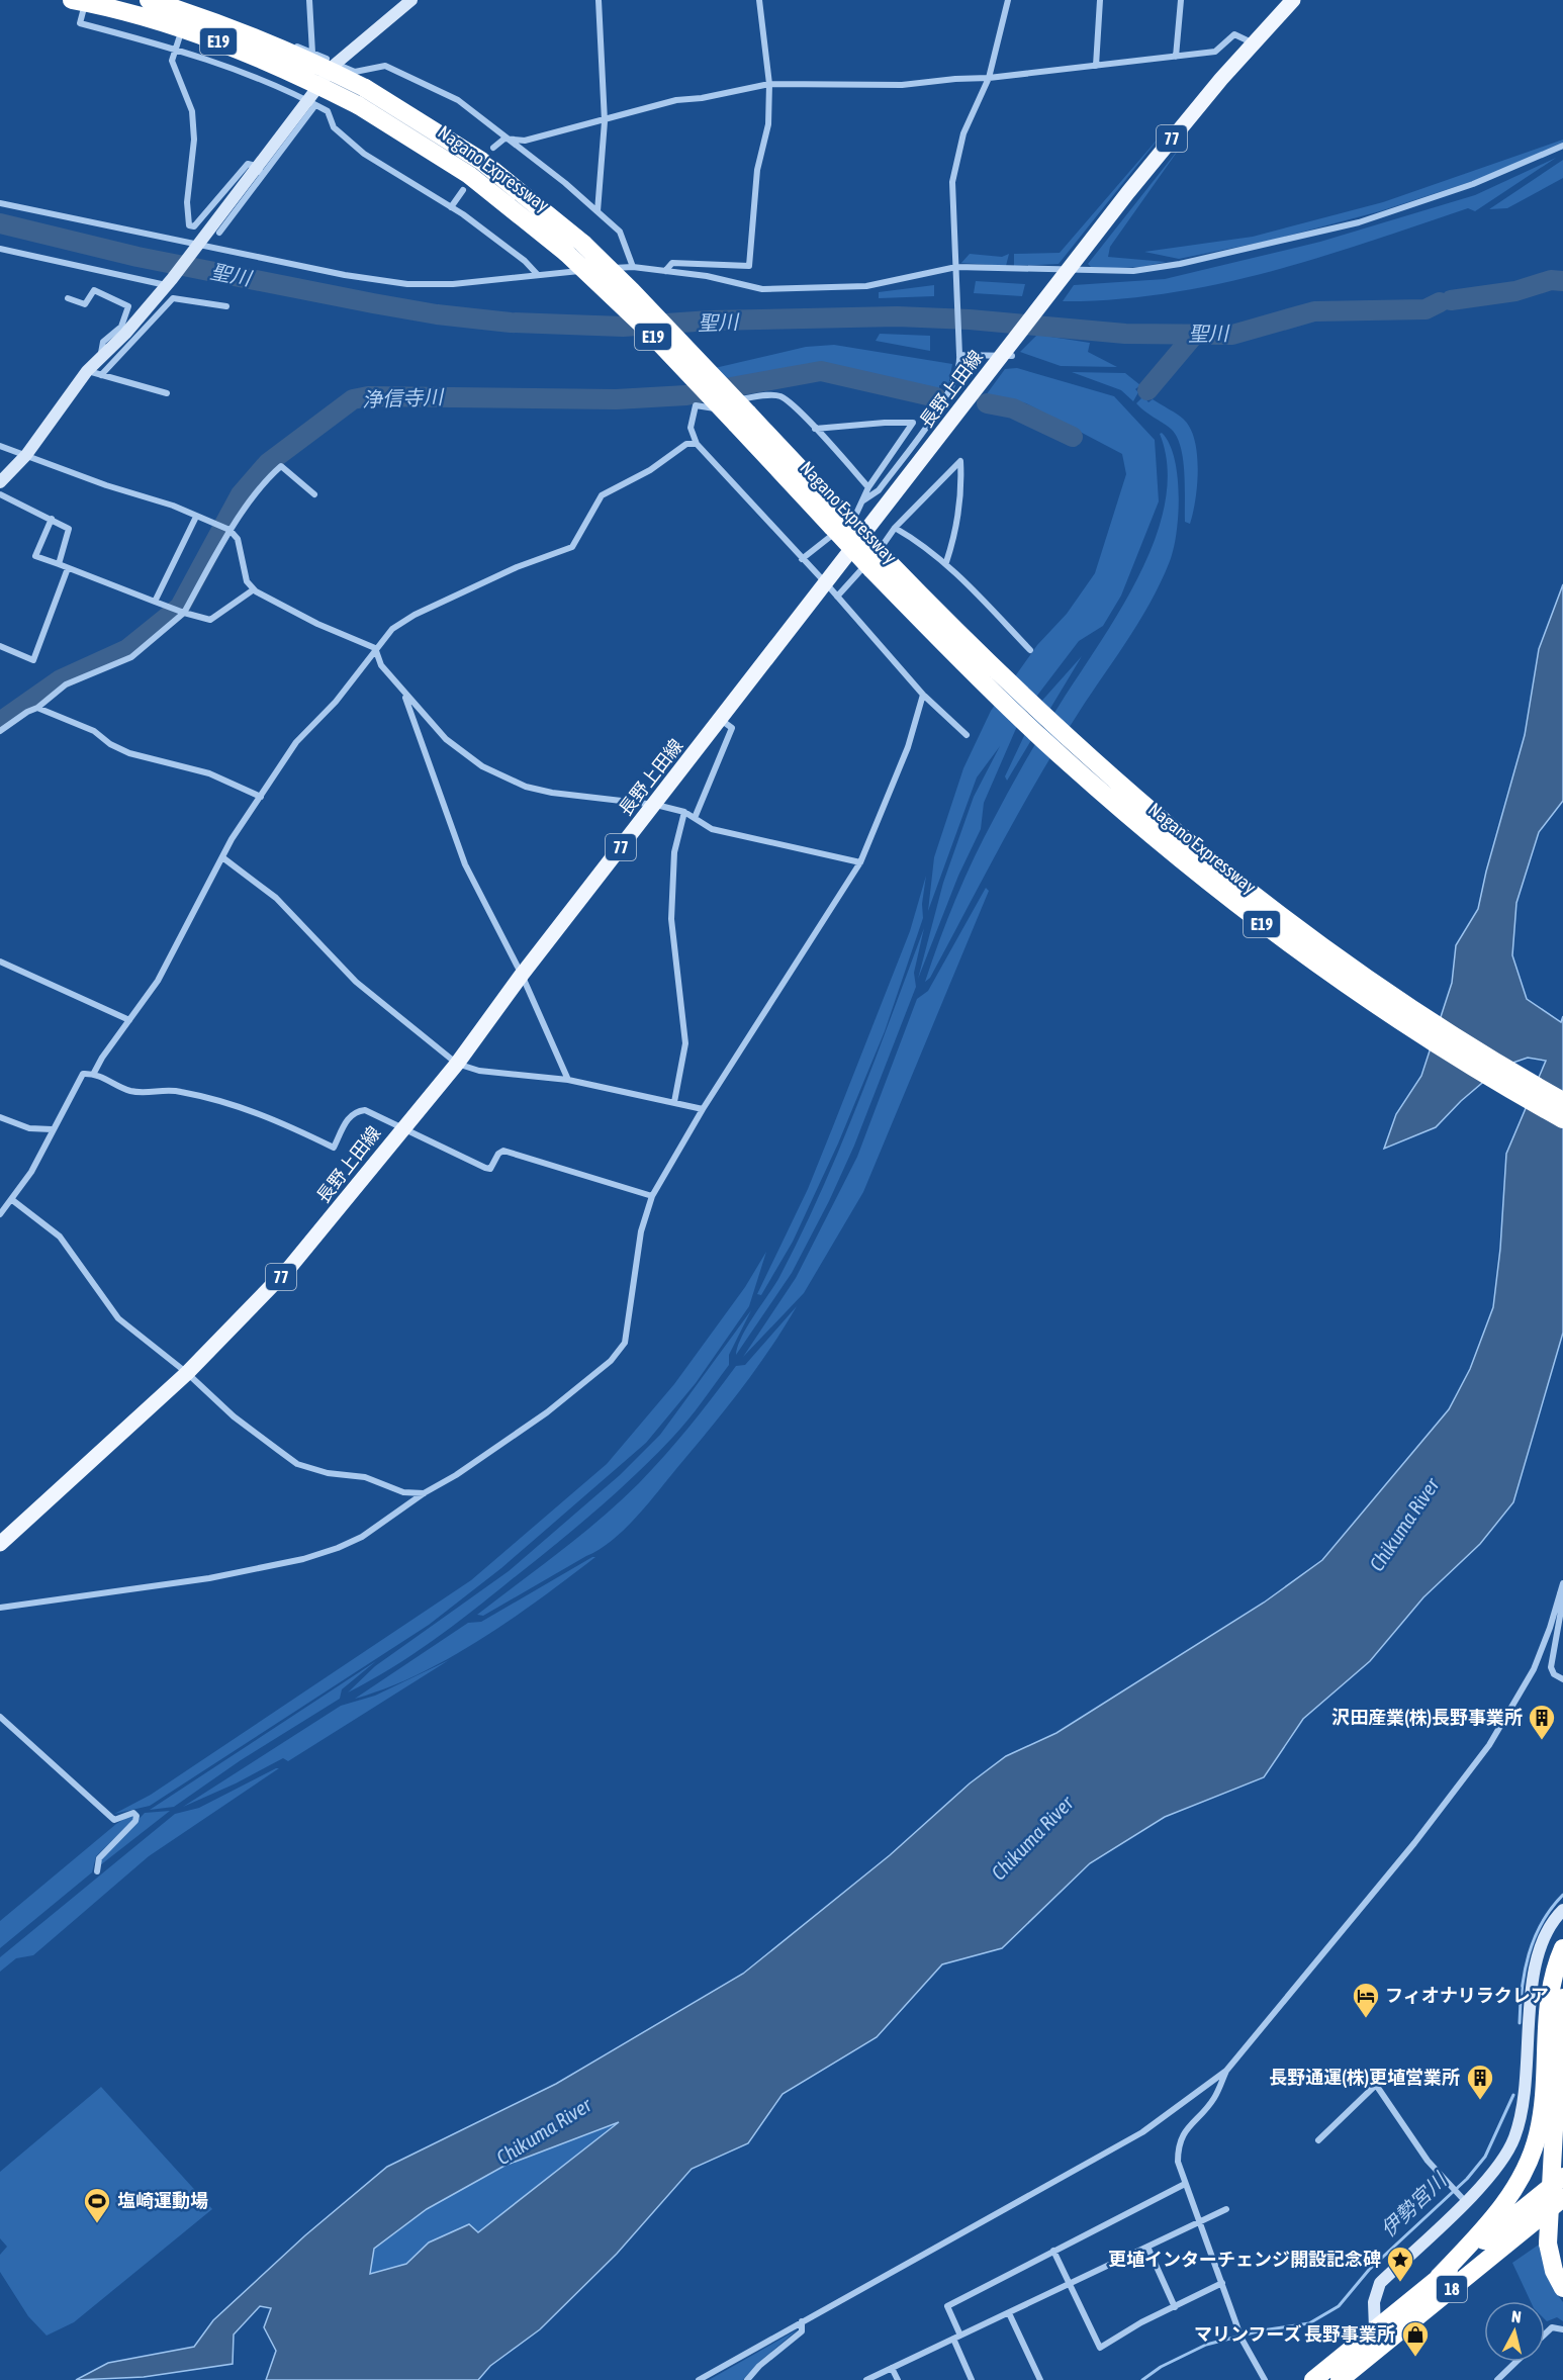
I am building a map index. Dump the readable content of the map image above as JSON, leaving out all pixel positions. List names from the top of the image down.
{
  "streets": {
    "highway": ["E19", "Nagano Expressway", "18"],
    "main road": ["77", "長野上田線"]
  },
  "water": [
    "聖川",
    "浄信寺川",
    "Chikuma River",
    "伊勢宮川"
  ],
  "places": {
    "building": ["沢田産業(株)長野事業所", "長野通運(株)更埴営業所"],
    "hotel": ["フィオナリラクレア"],
    "sports": ["塩崎運動場"],
    "place": ["更埴インターチェンジ開設記念碑"],
    "shop": ["マリンフーズ 長野事業所"]
  },
  "north": "top"
}
